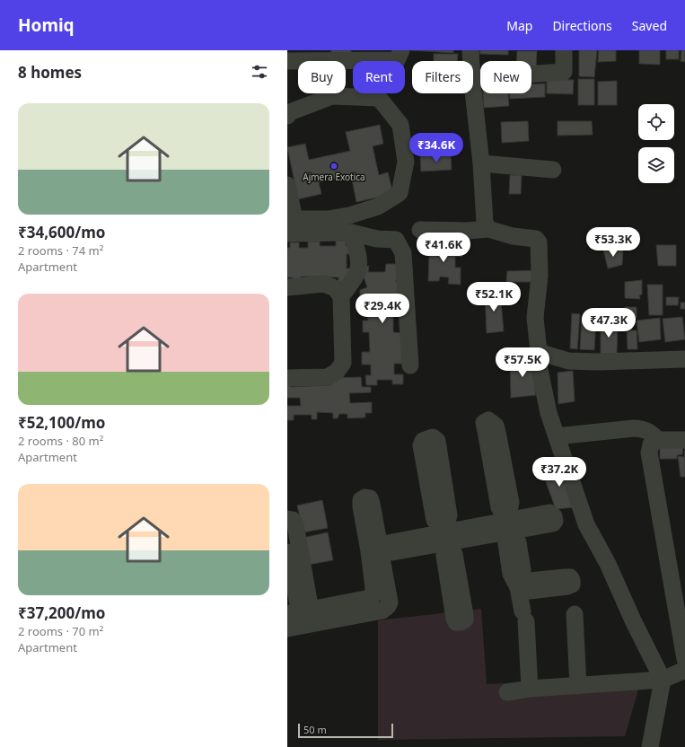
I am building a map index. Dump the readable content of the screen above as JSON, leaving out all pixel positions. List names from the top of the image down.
{
  "places": ["Ajmera Exotica"],
  "scale_bar": "50 m",
  "page": {
    "header": "Homiq",
    "nav": ["Map", "Directions", "Saved"],
    "heading": "8 homes",
    "chip": [
      "Buy",
      "Rent",
      "Filters",
      "New"
    ],
    "list": [
      {
        "name": "₹34,600/mo",
        "note": "2 rooms · 74 m² · Apartment"
      },
      {
        "name": "₹52,100/mo",
        "note": "2 rooms · 80 m² · Apartment"
      },
      {
        "name": "₹37,200/mo",
        "note": "2 rooms · 70 m² · Apartment"
      }
    ],
    "price": [
      "₹34.6K",
      "₹53.3K",
      "₹41.6K",
      "₹52.1K",
      "₹29.4K",
      "₹47.3K",
      "₹57.5K",
      "₹37.2K"
    ],
    "scale": "50 m"
  }
}
